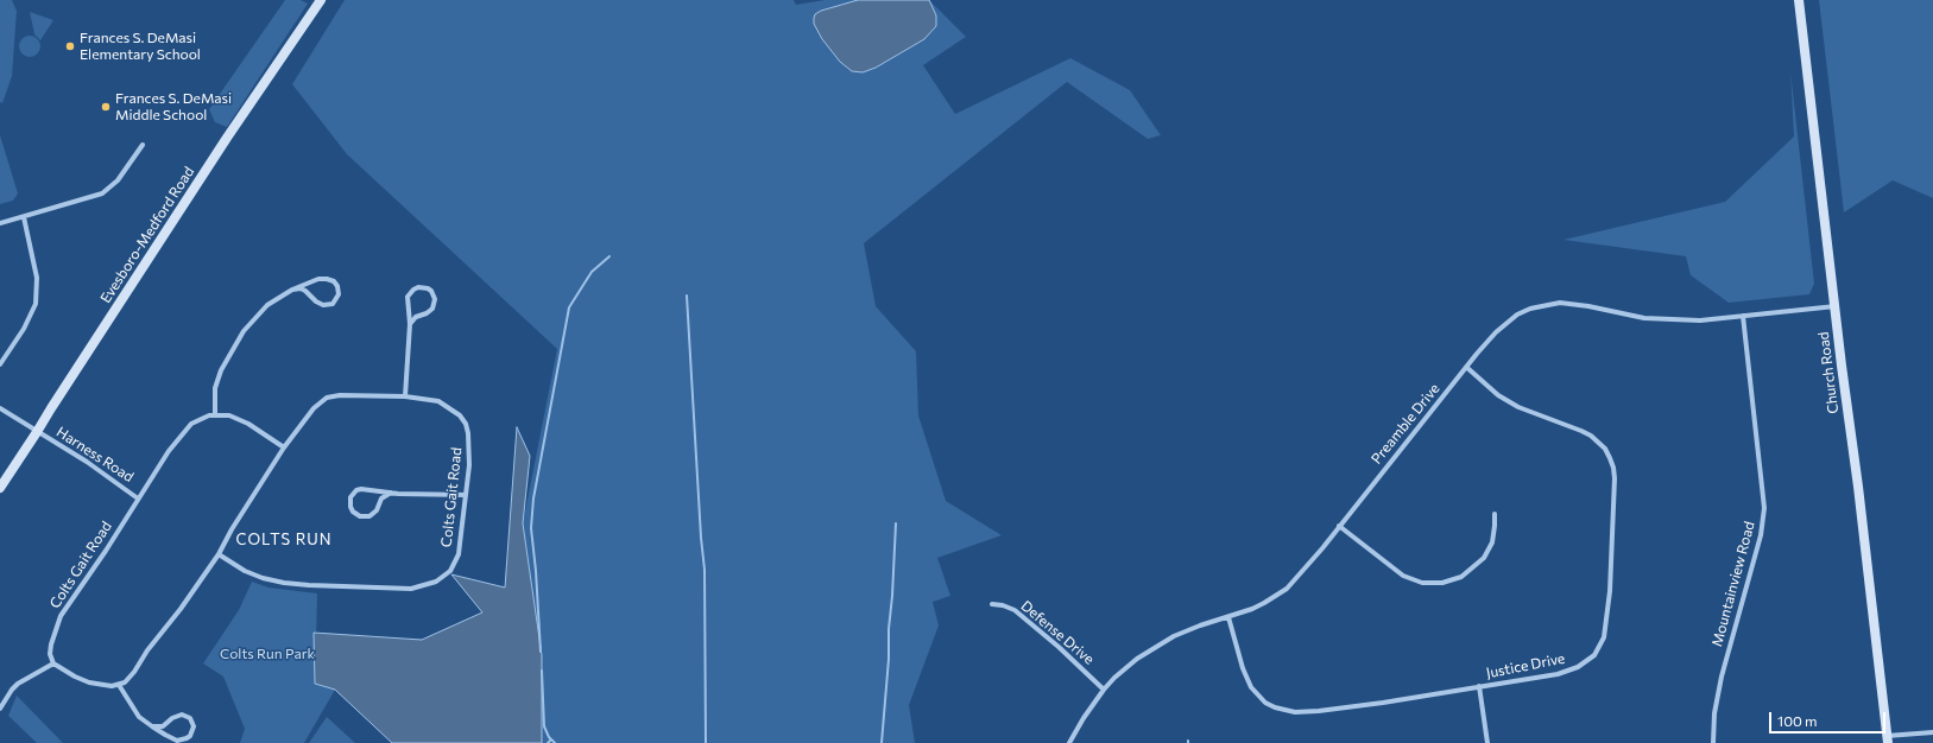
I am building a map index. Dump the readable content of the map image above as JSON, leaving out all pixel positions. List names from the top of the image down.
{
  "streets": {
    "main road": ["Evesboro-Medford Road", "Church Road"],
    "street": [
      "Preamble Drive",
      "Harness Road",
      "Colts Gait Road",
      "Mountainview Road",
      "Defense Drive",
      "Justice Drive"
    ]
  },
  "crossings": [
    ["Evesboro-Medford Road", "Harness Road"],
    ["Church Road", "Preamble Drive"],
    ["Preamble Drive", "Mountainview Road"],
    ["Preamble Drive", "Defense Drive"],
    ["Preamble Drive", "Justice Drive"],
    ["Harness Road", "Colts Gait Road"]
  ],
  "districts": ["COLTS RUN"],
  "parks": ["Colts Run Park"],
  "places": ["Frances S. DeMasi Elementary School", "Frances S. DeMasi Middle School"],
  "scale_bar": "100 m"
}
